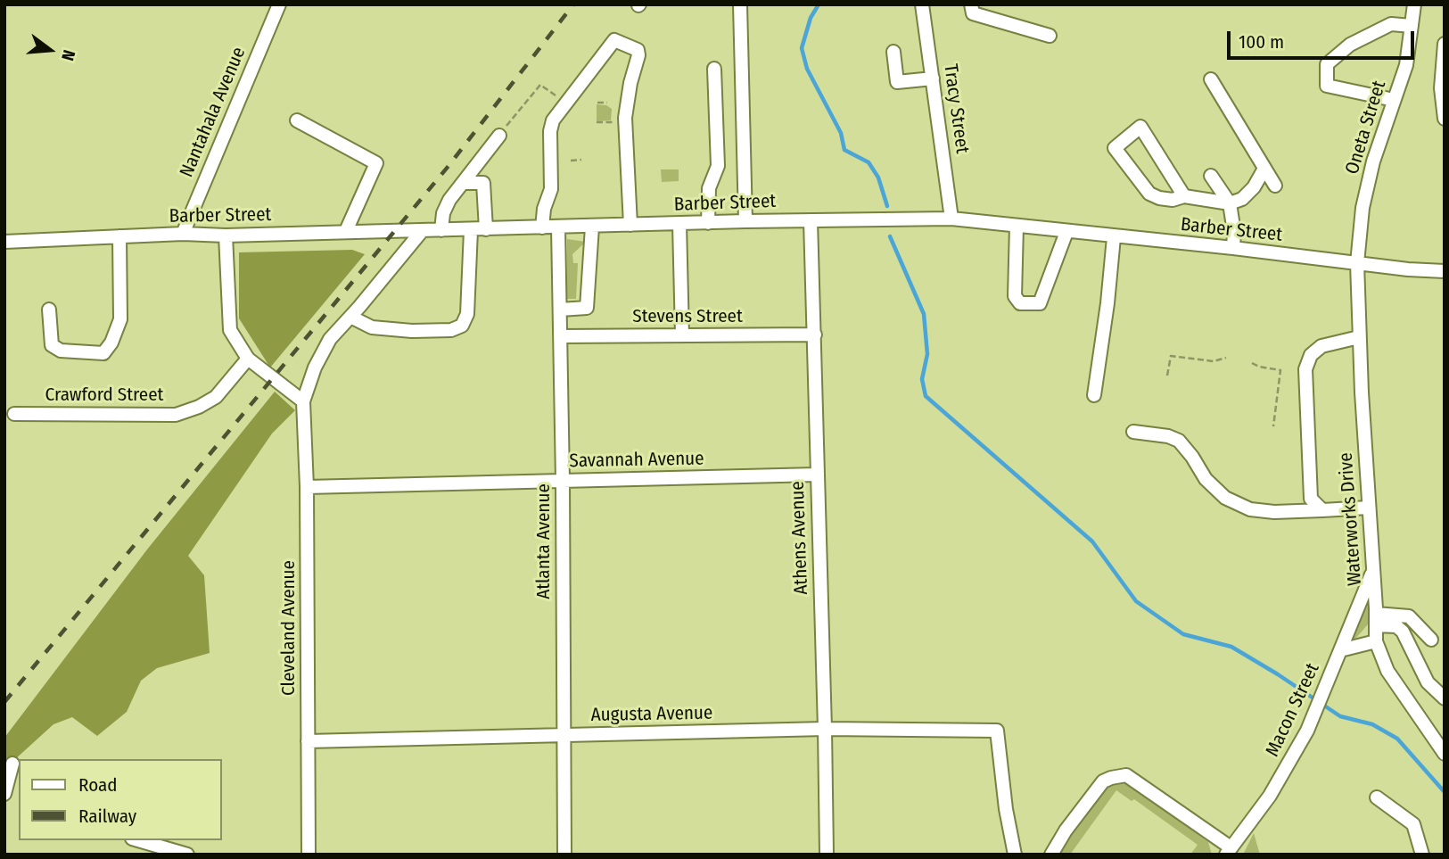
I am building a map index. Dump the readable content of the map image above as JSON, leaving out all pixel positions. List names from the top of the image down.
{
  "streets": {
    "street": [
      "Tracy Street",
      "Nantahala Avenue",
      "Oneta Street",
      "Barber Street",
      "Stevens Street",
      "Crawford Street",
      "Savannah Avenue",
      "Waterworks Drive",
      "Athens Avenue",
      "Atlanta Avenue",
      "Cleveland Avenue",
      "Macon Street",
      "Augusta Avenue"
    ]
  },
  "crossings": [
    ["Tracy Street", "Barber Street"],
    ["Nantahala Avenue", "Barber Street"],
    ["Oneta Street", "Barber Street"],
    ["Oneta Street", "Waterworks Drive"],
    ["Barber Street", "Waterworks Drive"],
    ["Barber Street", "Athens Avenue"],
    ["Barber Street", "Atlanta Avenue"],
    ["Barber Street", "Cleveland Avenue"],
    ["Stevens Street", "Athens Avenue"],
    ["Stevens Street", "Atlanta Avenue"],
    ["Savannah Avenue", "Athens Avenue"],
    ["Savannah Avenue", "Atlanta Avenue"],
    ["Savannah Avenue", "Cleveland Avenue"],
    ["Waterworks Drive", "Macon Street"],
    ["Athens Avenue", "Augusta Avenue"],
    ["Atlanta Avenue", "Augusta Avenue"],
    ["Cleveland Avenue", "Augusta Avenue"]
  ],
  "legend": ["Road", "Railway"],
  "scale_bar": "100 m",
  "north": "right"
}
